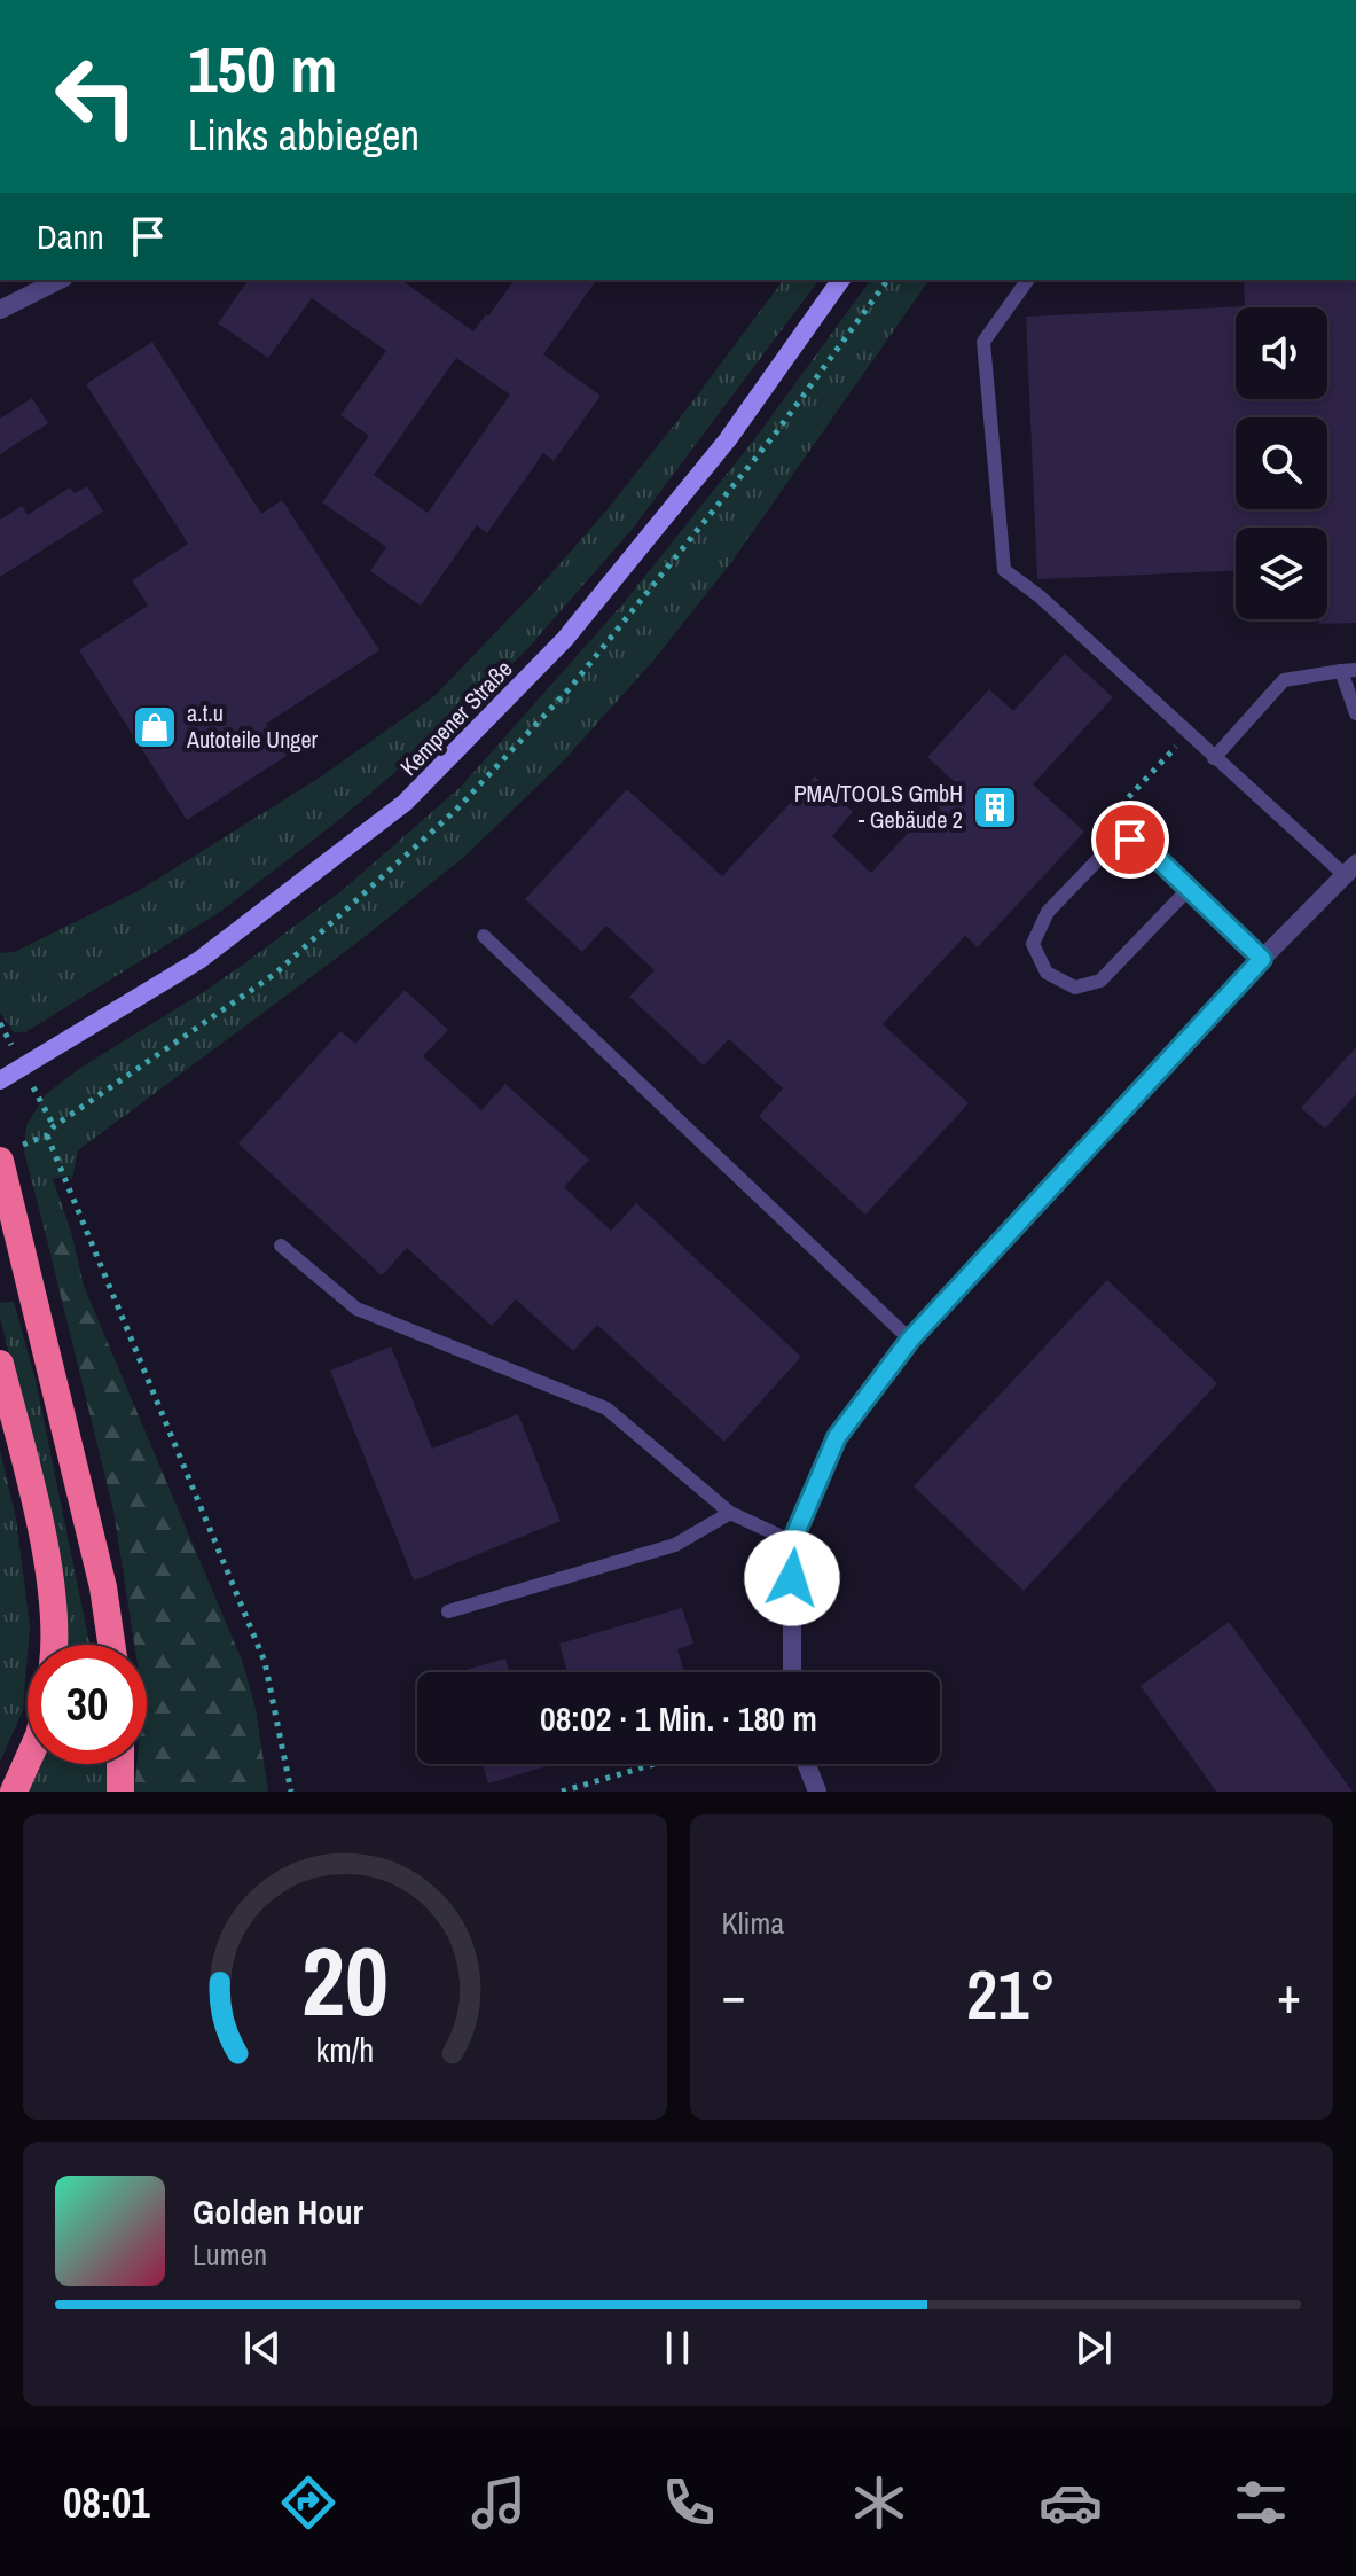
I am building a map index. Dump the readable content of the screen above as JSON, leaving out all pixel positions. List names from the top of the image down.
{
  "streets": {
    "main road": ["Kempener Straße"]
  },
  "places": {
    "shop": ["a.t.u Autoteile Unger"],
    "building": ["PMA/TOOLS GmbH - Gebäude 2"]
  },
  "page": {
    "turn": ["150 m", "Links abbiegen"],
    "then": "Dann",
    "limit": "30",
    "trip": "08:02 · 1 Min. · 180 m",
    "tile": "Klima",
    "heat": ["−", "21°", "+"],
    "song": ["Golden Hour", "Lumen"],
    "tabs": "08:01",
    "gauge": ["20", "km/h"]
  }
}
